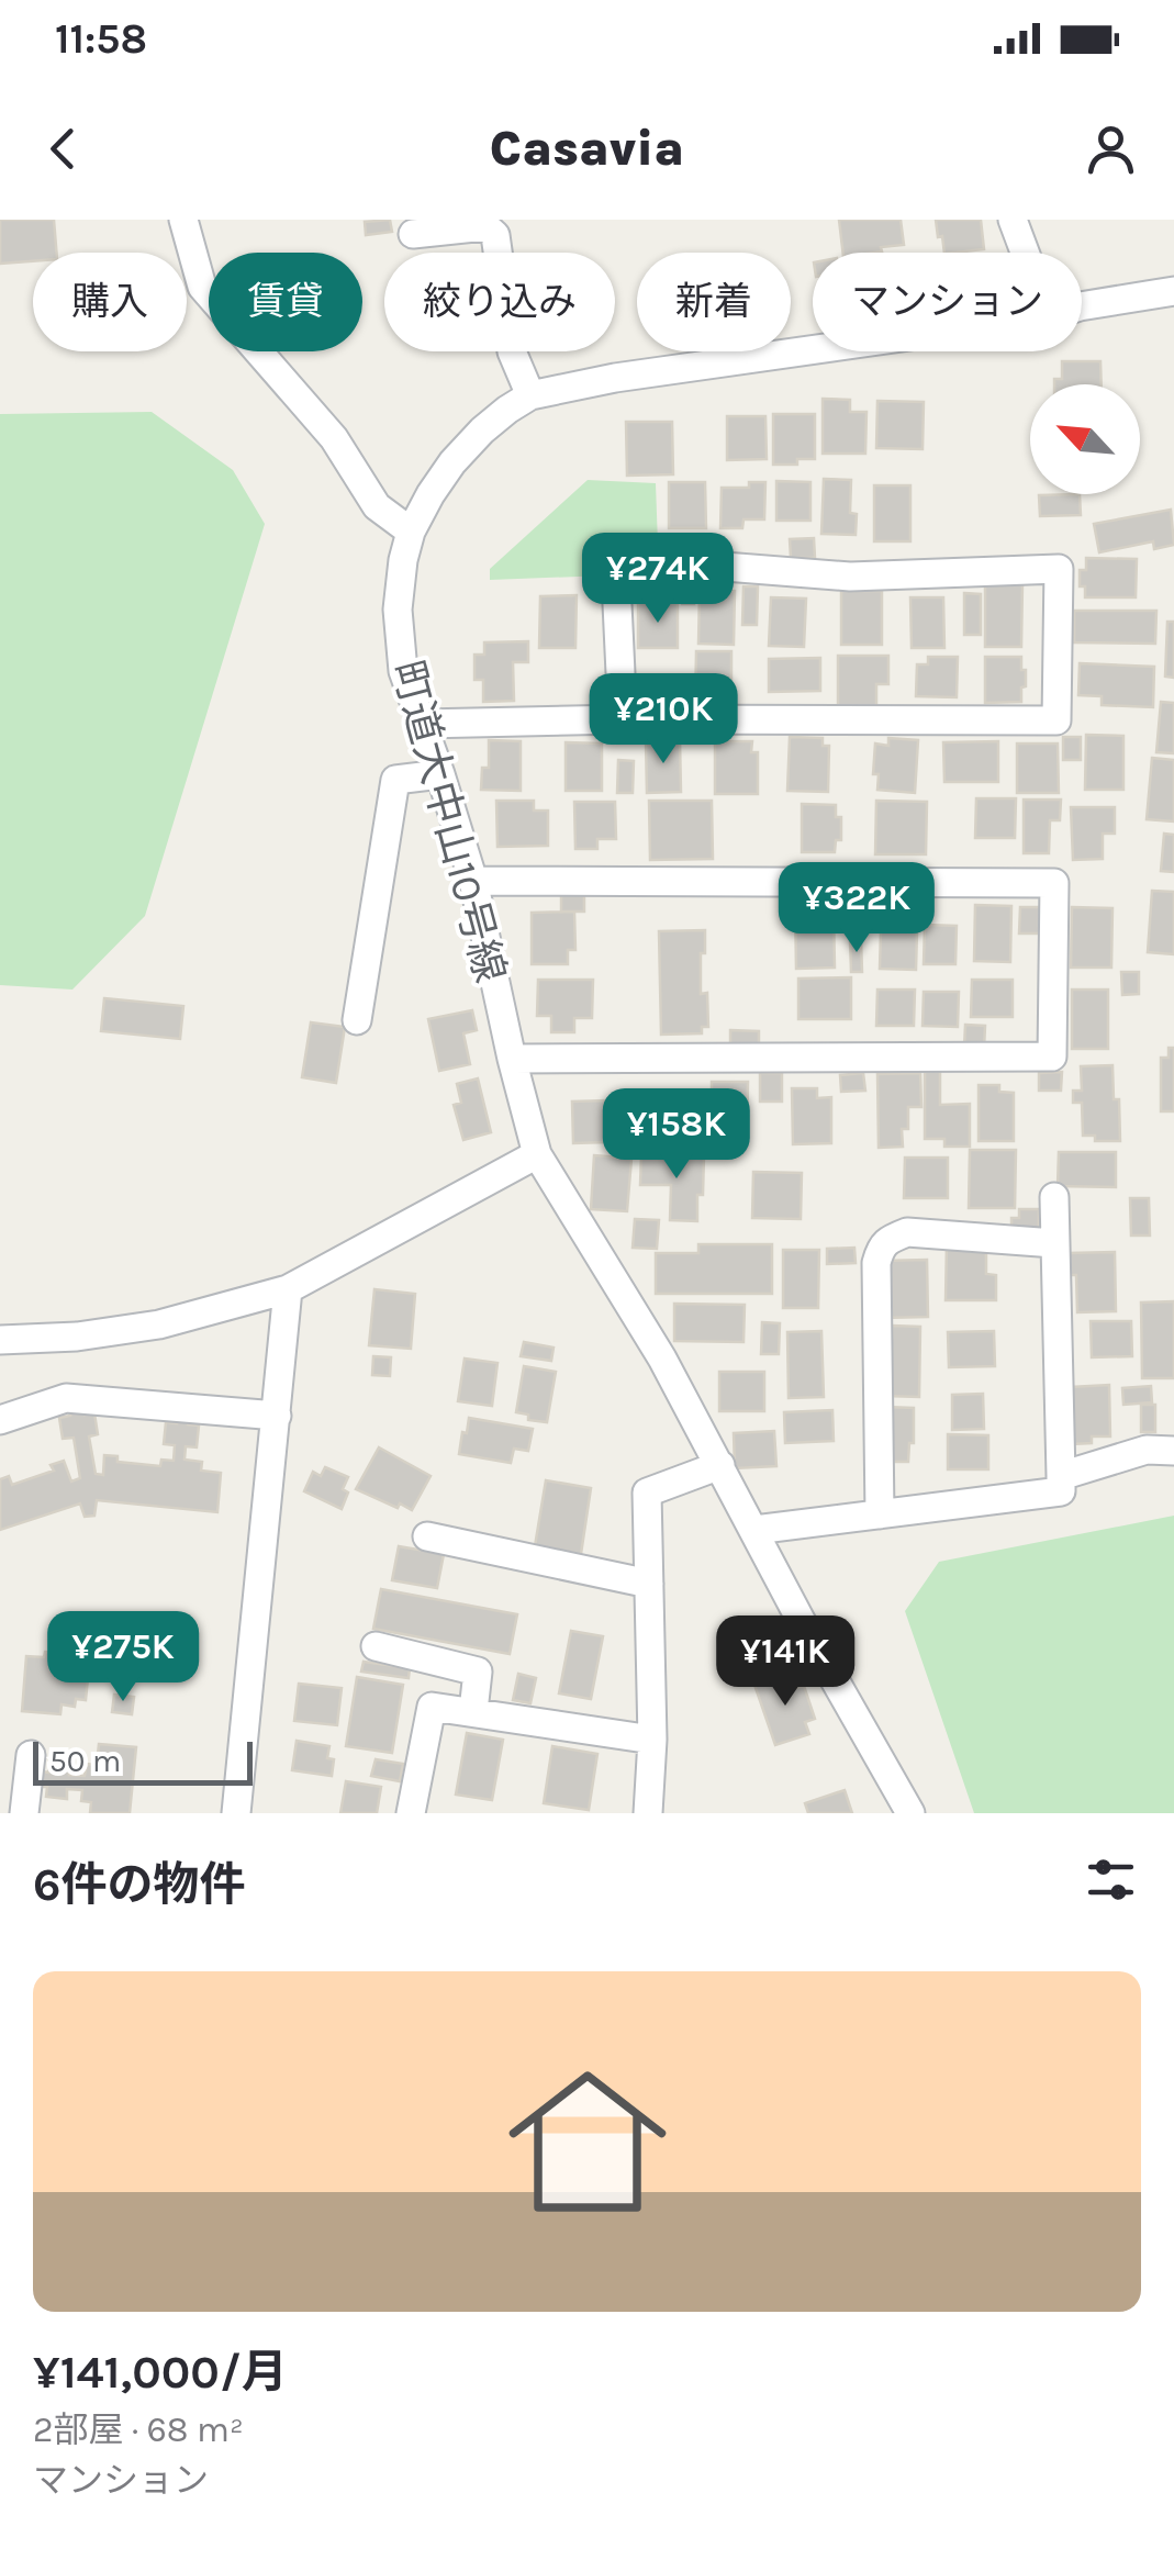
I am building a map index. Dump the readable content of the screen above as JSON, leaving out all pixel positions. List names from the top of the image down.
{
  "streets": {
    "street": ["町道大中山10号線"]
  },
  "scale_bar": "50 m",
  "north": "top left",
  "page": {
    "status": "11:58",
    "header": "Casavia",
    "chip": [
      "購入",
      "賃貸",
      "絞り込み",
      "新着",
      "マンション"
    ],
    "price": [
      "¥274K",
      "¥210K",
      "¥322K",
      "¥158K",
      "¥275K",
      "¥141K"
    ],
    "scale": "50 m",
    "heading": "6件の物件",
    "list": [
      {
        "name": "¥141,000/月",
        "note": "2部屋 · 68 m² · マンション"
      }
    ]
  }
}
